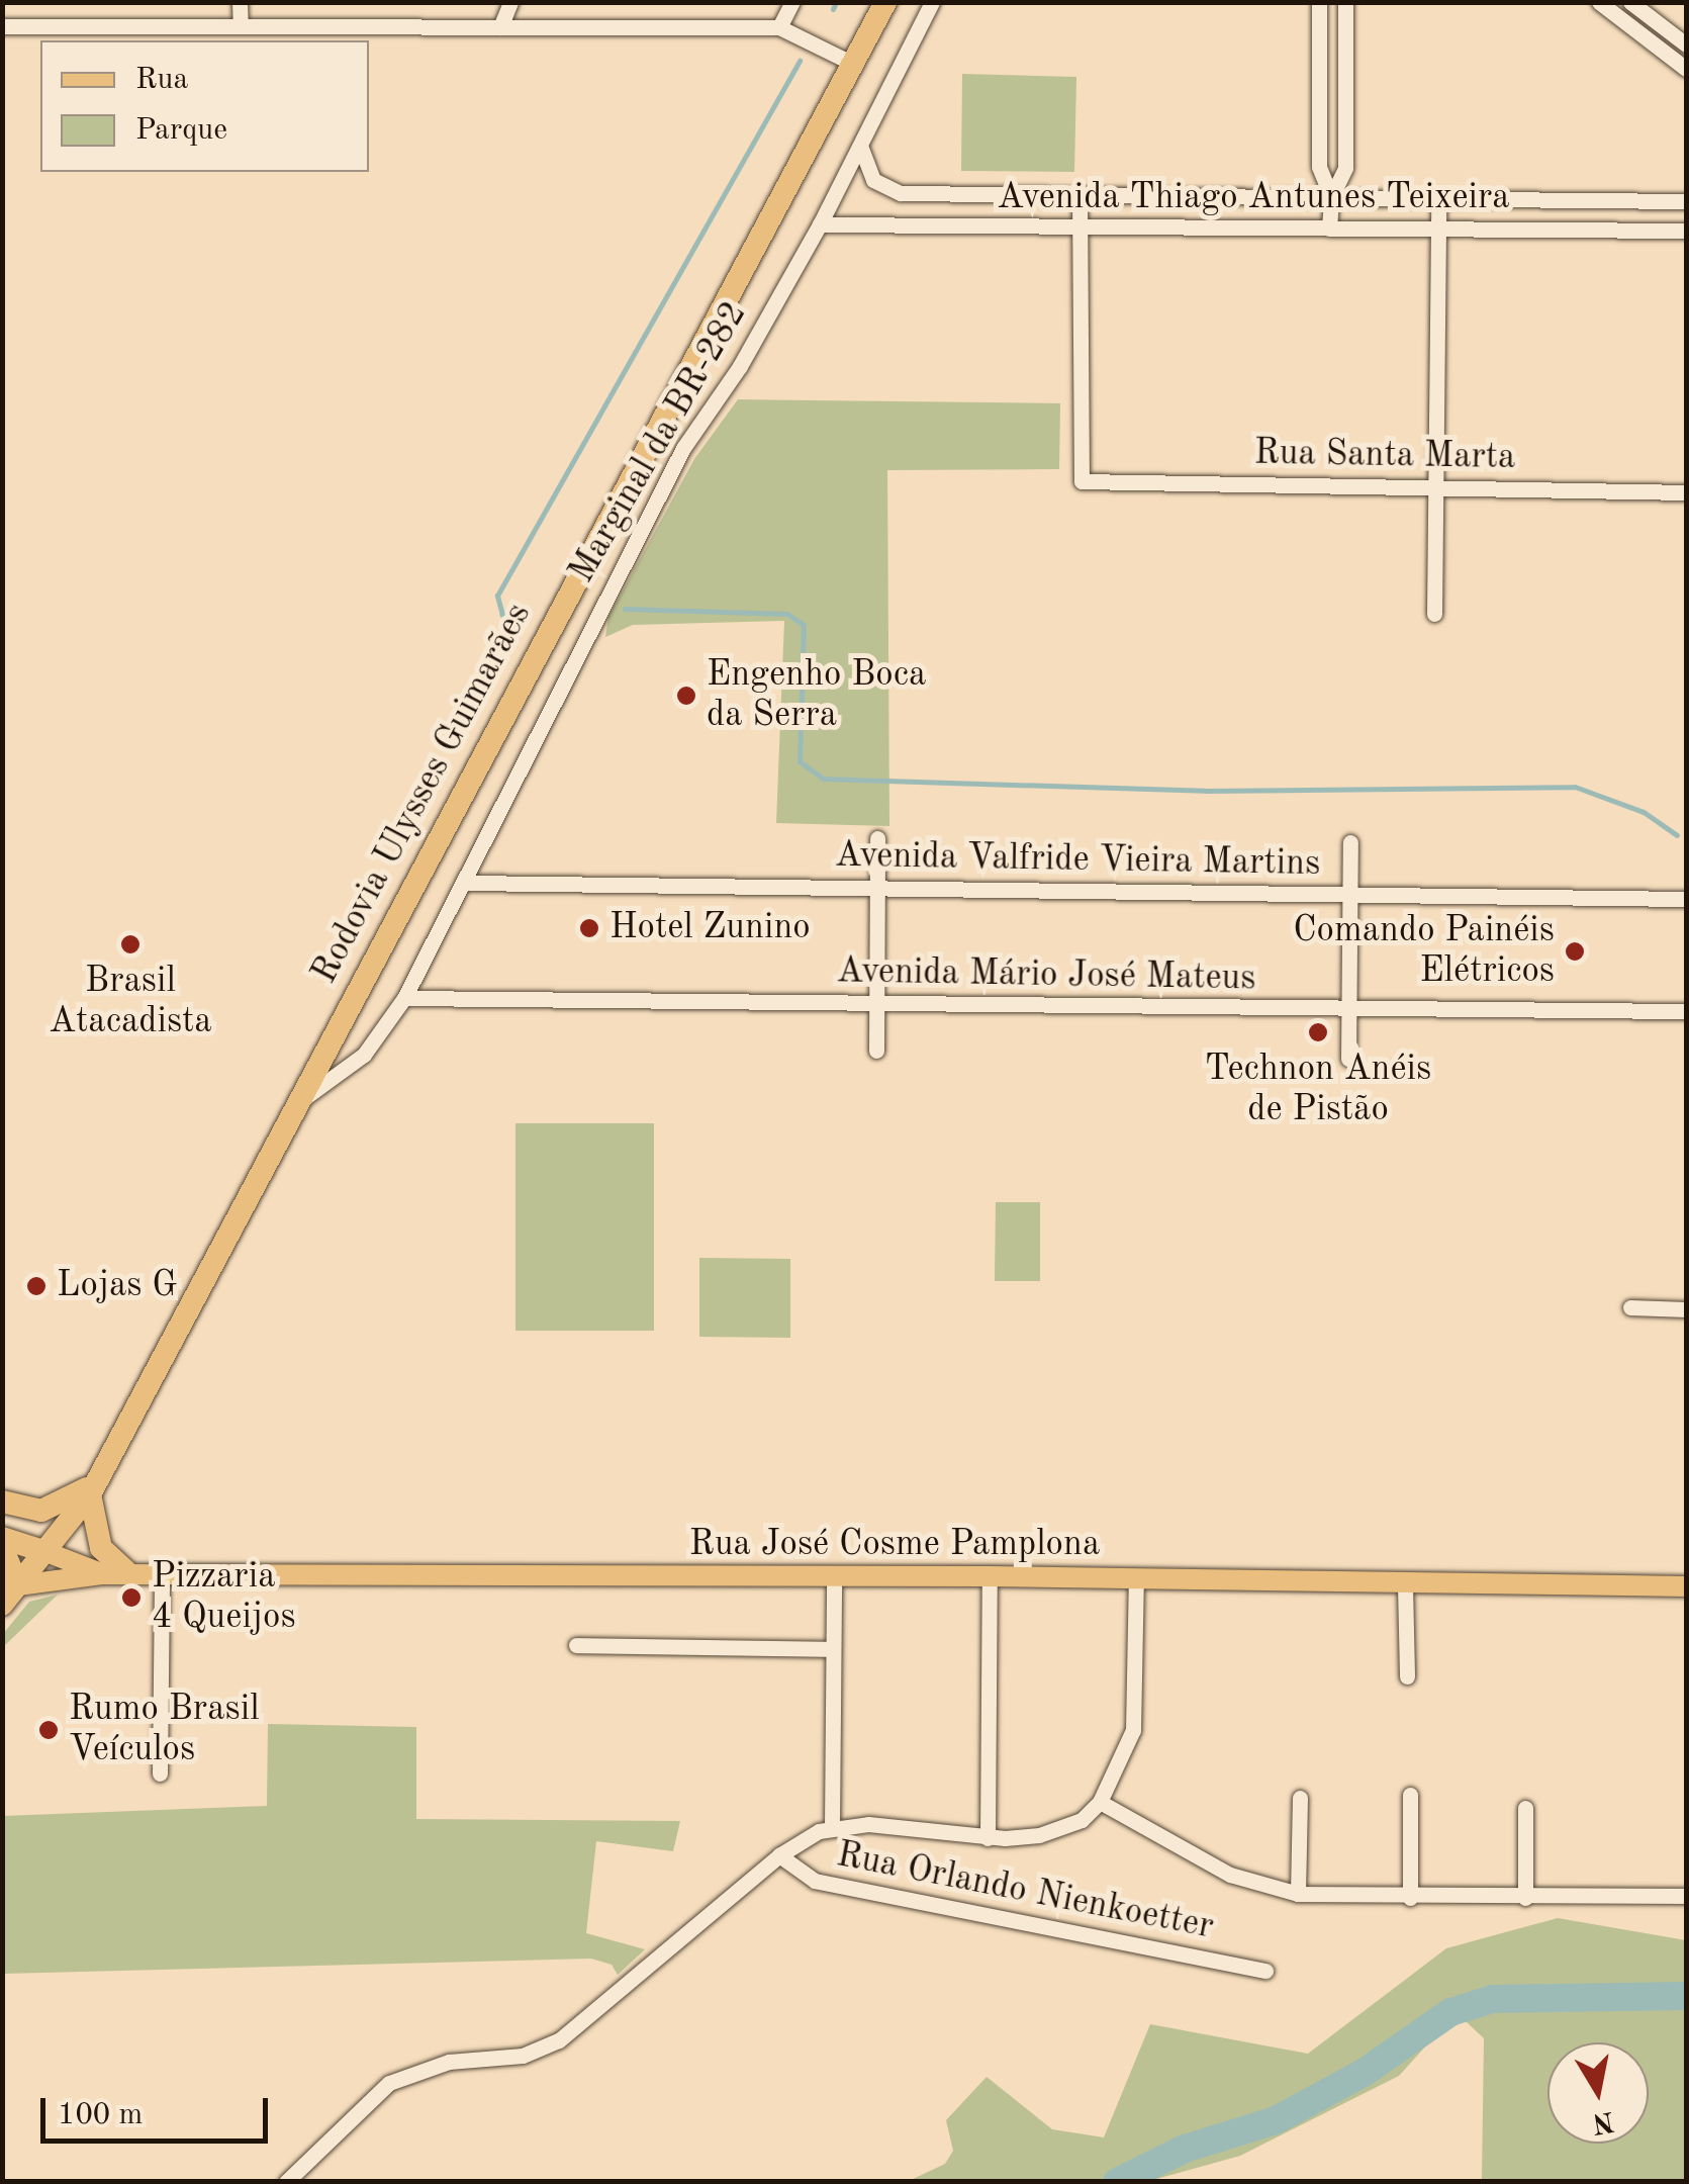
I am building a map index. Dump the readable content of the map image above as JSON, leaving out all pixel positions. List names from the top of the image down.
{
  "streets": {
    "highway": ["Rodovia Ulysses Guimarães"],
    "main road": ["Rua José Cosme Pamplona"],
    "street": [
      "Avenida Thiago Antunes Teixeira",
      "Marginal da BR-282",
      "Rua Santa Marta",
      "Avenida Valfride Vieira Martins",
      "Avenida Mário José Mateus",
      "Rua Orlando Nienkoetter"
    ]
  },
  "crossings": [
    ["Avenida Thiago Antunes Teixeira", "Marginal da BR-282"],
    ["Avenida Thiago Antunes Teixeira", "Rua Santa Marta"],
    ["Marginal da BR-282", "Rodovia Ulysses Guimarães"],
    ["Marginal da BR-282", "Avenida Valfride Vieira Martins"],
    ["Marginal da BR-282", "Avenida Mário José Mateus"],
    ["Rodovia Ulysses Guimarães", "Rua José Cosme Pamplona"]
  ],
  "places": [
    "Engenho Boca da Serra",
    "Hotel Zunino",
    "Brasil Atacadista",
    "Comando Painéis Elétricos",
    "Technon Anéis de Pistão",
    "Lojas G",
    "Pizzaria 4 Queijos",
    "Rumo Brasil Veículos"
  ],
  "legend": ["Rua", "Parque"],
  "scale_bar": "100 m",
  "north": "bottom"
}
